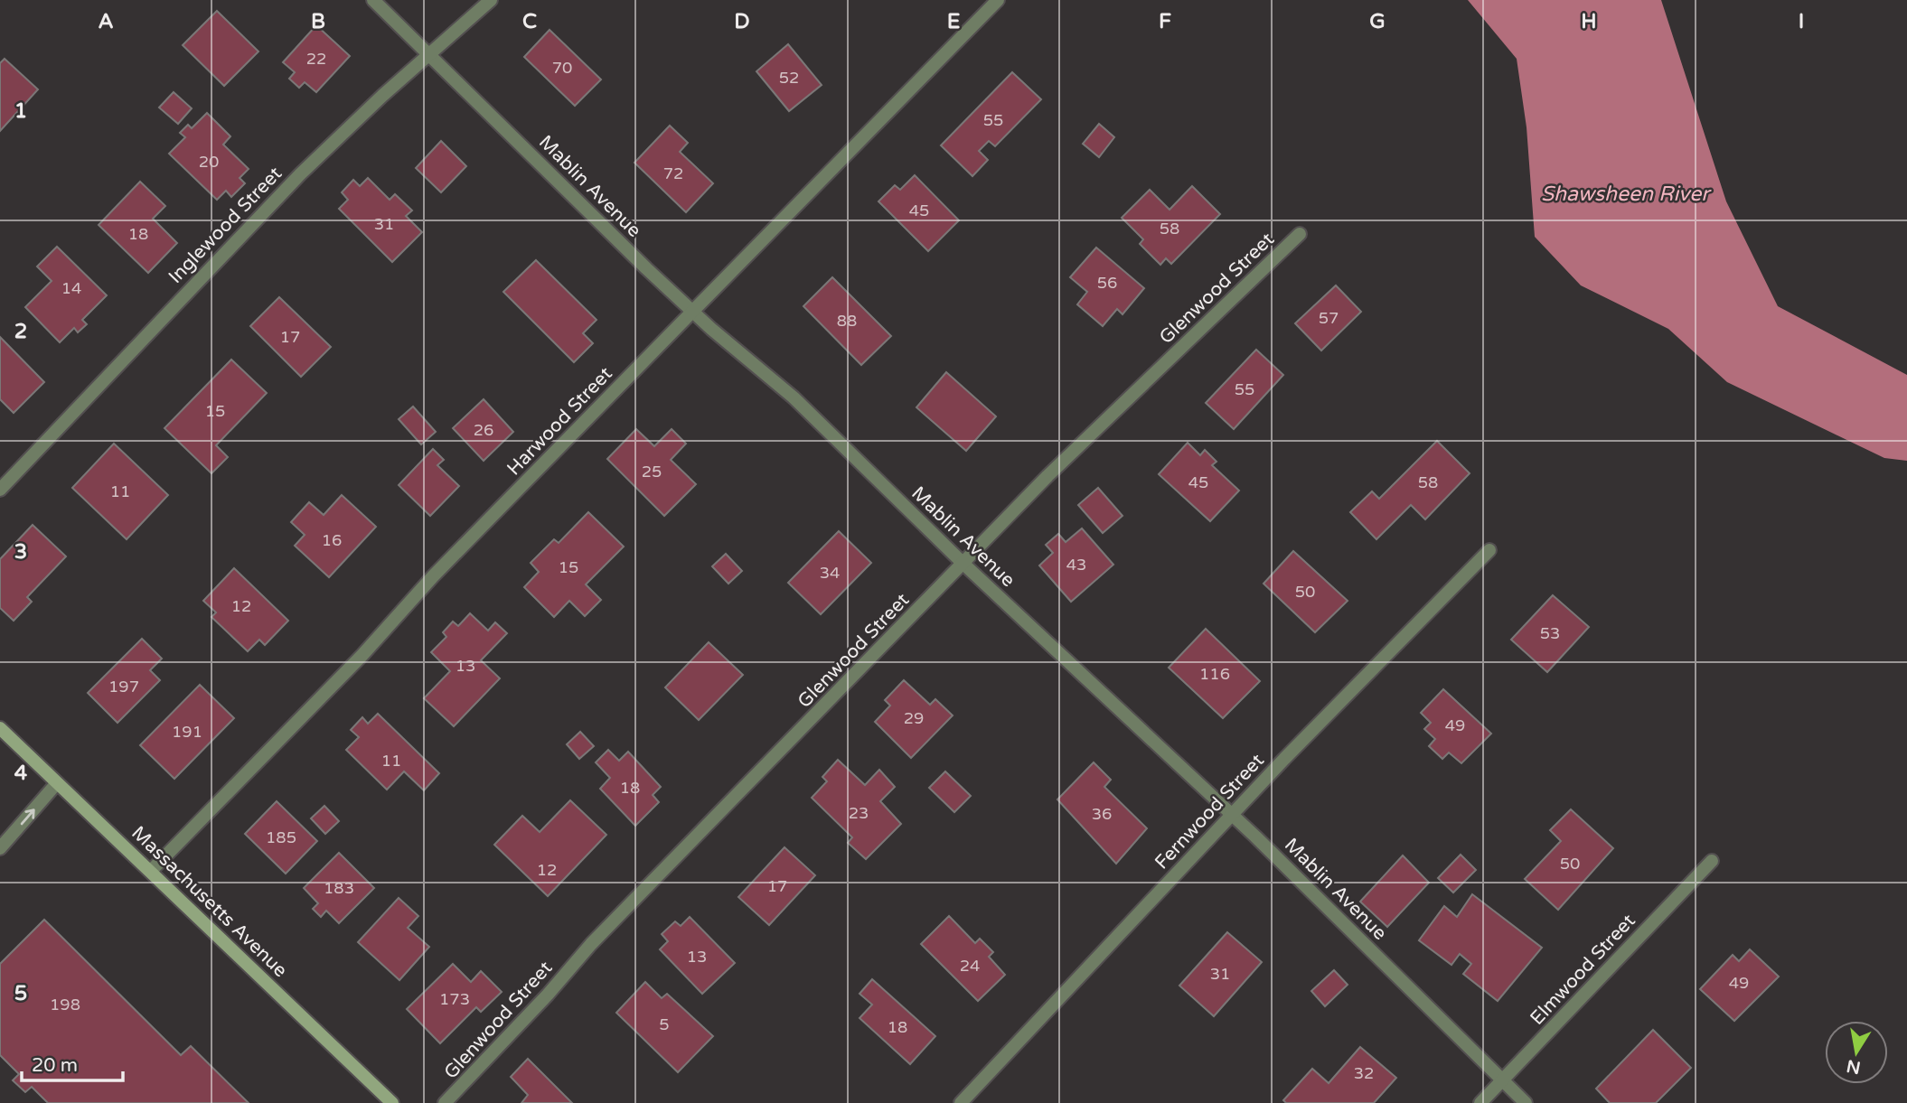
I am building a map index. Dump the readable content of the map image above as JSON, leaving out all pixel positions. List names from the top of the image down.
{
  "streets": {
    "main road": ["Massachusetts Avenue"],
    "street": [
      "Mablin Avenue",
      "Inglewood Street",
      "Glenwood Street",
      "Harwood Street",
      "Fernwood Street",
      "Elmwood Street"
    ]
  },
  "crossings": [
    ["Mablin Avenue", "Inglewood Street"],
    ["Mablin Avenue", "Glenwood Street"],
    ["Mablin Avenue", "Harwood Street"],
    ["Mablin Avenue", "Fernwood Street"],
    ["Mablin Avenue", "Elmwood Street"],
    ["Harwood Street", "Massachusetts Avenue"]
  ],
  "water": ["Shawsheen River"],
  "house_numbers": [
    "22",
    "70",
    "52",
    "55",
    "20",
    "72",
    "45",
    "31",
    "58",
    "18",
    "56",
    "14",
    "57",
    "88",
    "17",
    "55",
    "15",
    "26",
    "25",
    "45",
    "58",
    "11",
    "16",
    "43",
    "15",
    "34",
    "50",
    "12",
    "53",
    "13",
    "116",
    "197",
    "29",
    "49",
    "191",
    "11",
    "18",
    "23",
    "36",
    "185",
    "50",
    "12",
    "17",
    "183",
    "13",
    "24",
    "31",
    "49",
    "173",
    "198",
    "5",
    "18",
    "32"
  ],
  "scale_bar": "20 m",
  "north": "bottom",
  "grid": {
    "columns": [
      "A",
      "B",
      "C",
      "D",
      "E",
      "F",
      "G",
      "H",
      "I"
    ],
    "rows": [
      "1",
      "2",
      "3",
      "4",
      "5"
    ]
  }
}
